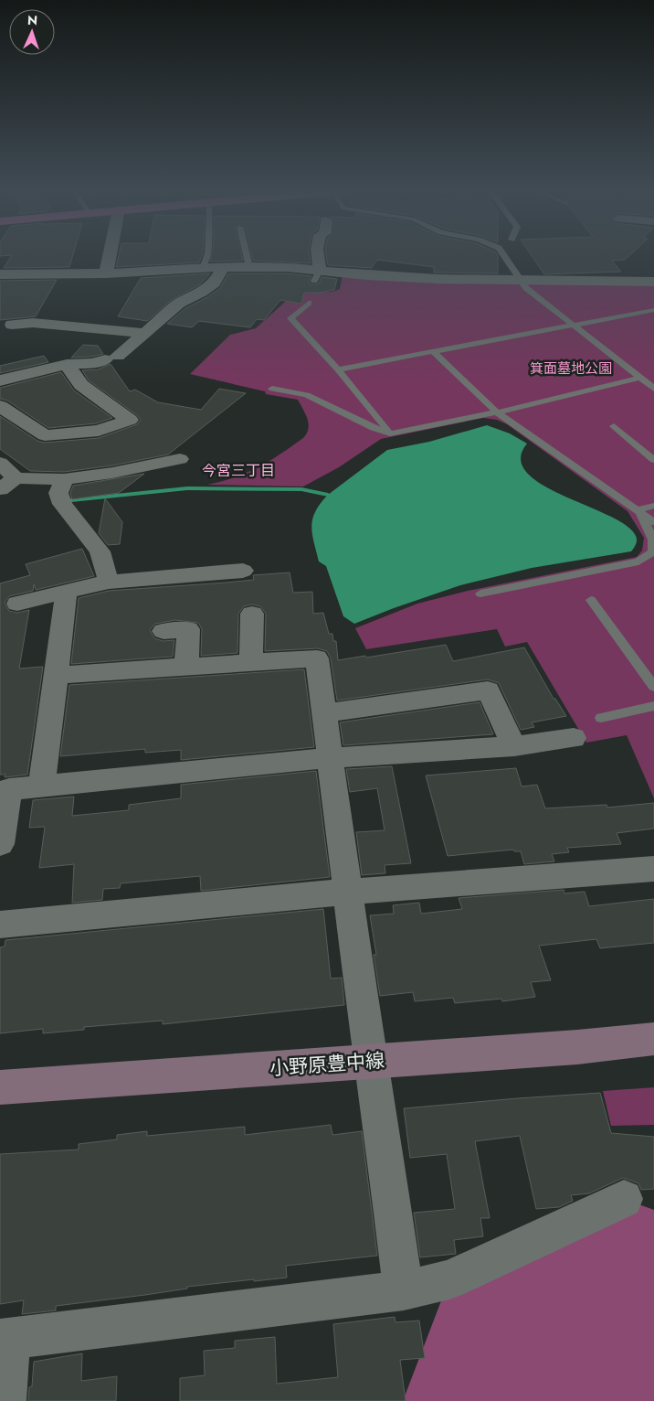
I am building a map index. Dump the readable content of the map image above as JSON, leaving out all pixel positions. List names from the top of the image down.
{
  "streets": {
    "street": ["小野原豊中線"]
  },
  "districts": ["今宮三丁目"],
  "parks": ["箕面墓地公園"],
  "north": "top"
}
